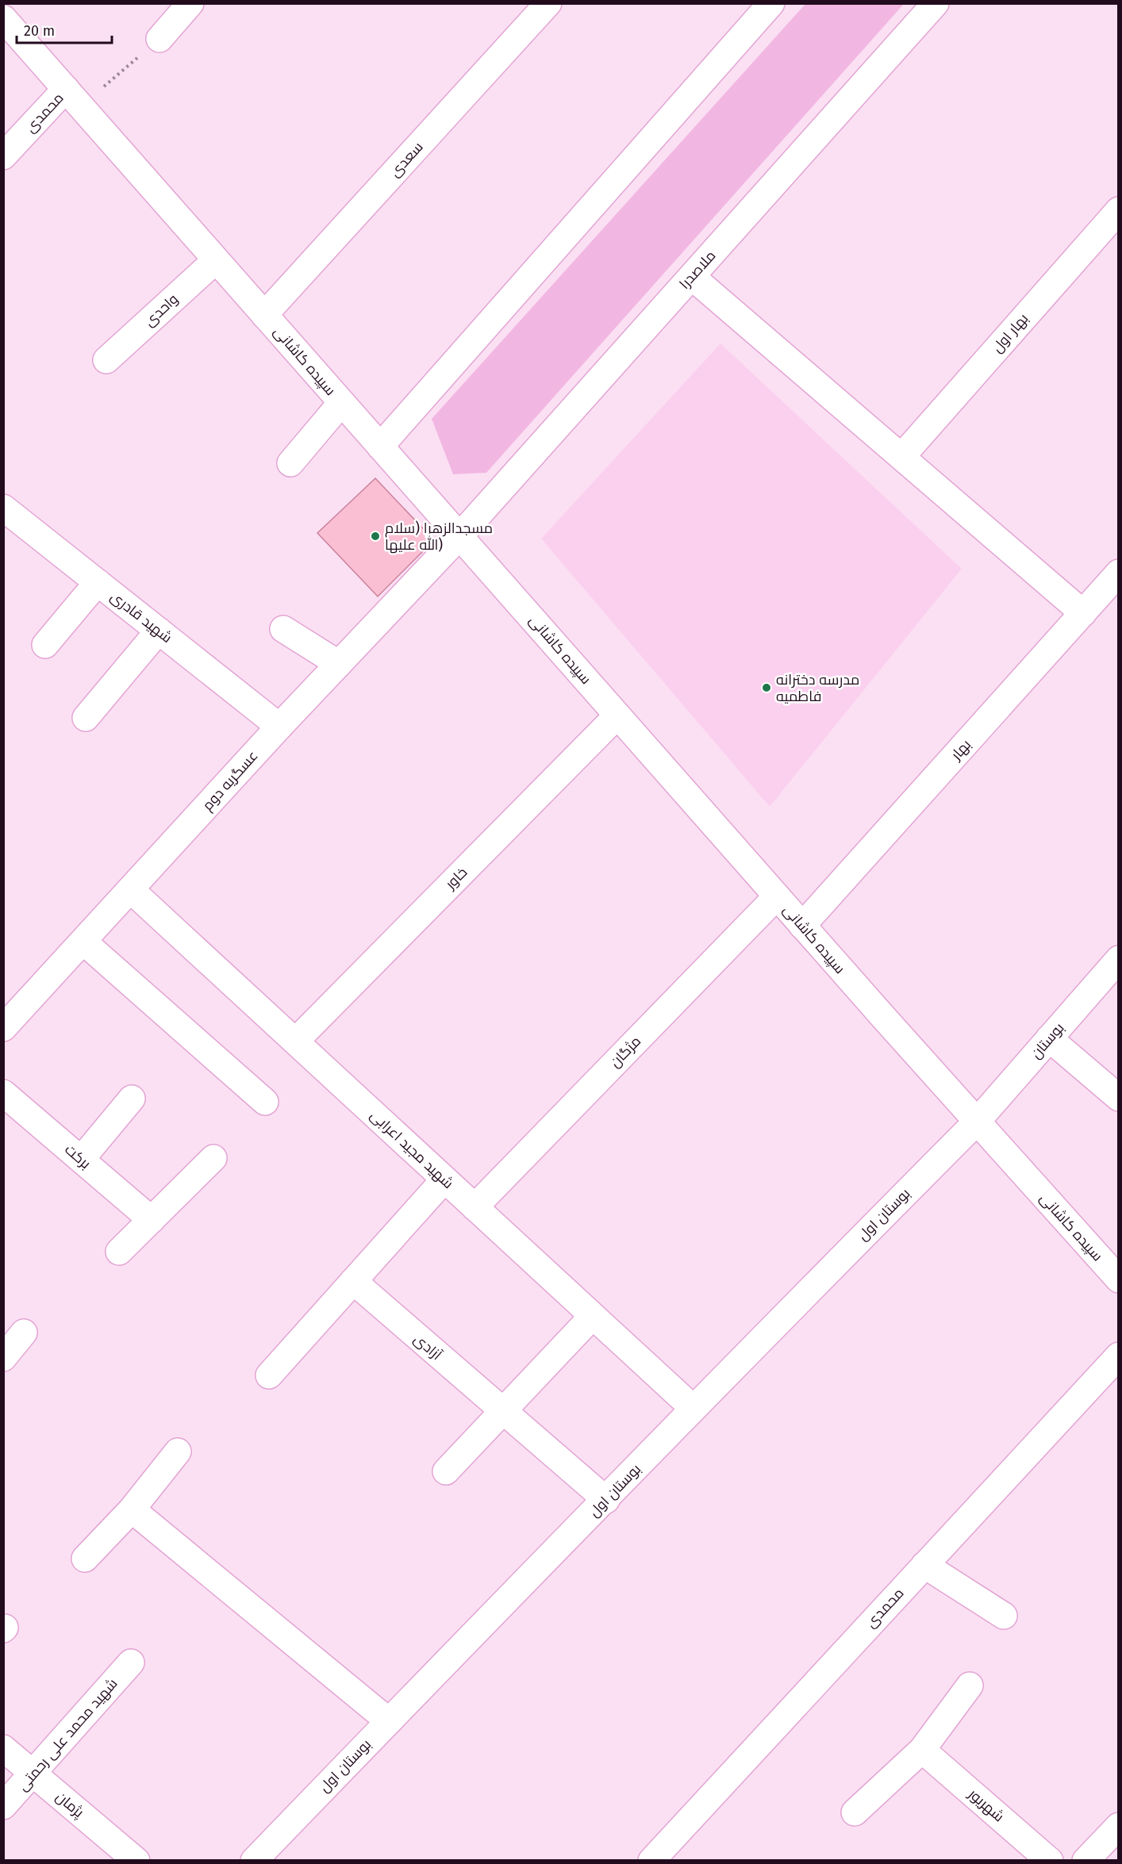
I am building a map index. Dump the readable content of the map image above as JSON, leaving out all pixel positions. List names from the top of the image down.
{
  "streets": {
    "street": [
      "محمدی",
      "سعدی",
      "ملاصدرا",
      "واحدی",
      "بهار اول",
      "سپیده کاشانی",
      "شهید قادری",
      "بهار",
      "عسگریه دوم",
      "خاور",
      "بوستان",
      "مژگان",
      "شهید مجید اعرابی",
      "برکت",
      "بوستان اول",
      "آزادی",
      "شهید محمد علی رحمتی",
      "پژمان",
      "شهریور"
    ]
  },
  "crossings": [
    ["محمدی", "سپیده کاشانی"],
    ["سعدی", "سپیده کاشانی"],
    ["ملاصدرا", "سپیده کاشانی"],
    ["ملاصدرا", "عسگریه دوم"],
    ["واحدی", "سپیده کاشانی"],
    ["سپیده کاشانی", "بهار"],
    ["سپیده کاشانی", "عسگریه دوم"],
    ["سپیده کاشانی", "خاور"],
    ["سپیده کاشانی", "بوستان"],
    ["سپیده کاشانی", "مژگان"],
    ["سپیده کاشانی", "بوستان اول"],
    ["شهید قادری", "عسگریه دوم"],
    ["عسگریه دوم", "شهید مجید اعرابی"],
    ["خاور", "شهید مجید اعرابی"],
    ["بوستان", "بوستان اول"],
    ["مژگان", "شهید مجید اعرابی"],
    ["شهید مجید اعرابی", "بوستان اول"],
    ["بوستان اول", "آزادی"],
    ["شهید محمد علی رحمتی", "پژمان"]
  ],
  "places": ["مسجدالزهرا (سلام الله علیها)", "مدرسه دخترانه فاطمیه"],
  "scale_bar": "20 m"
}
